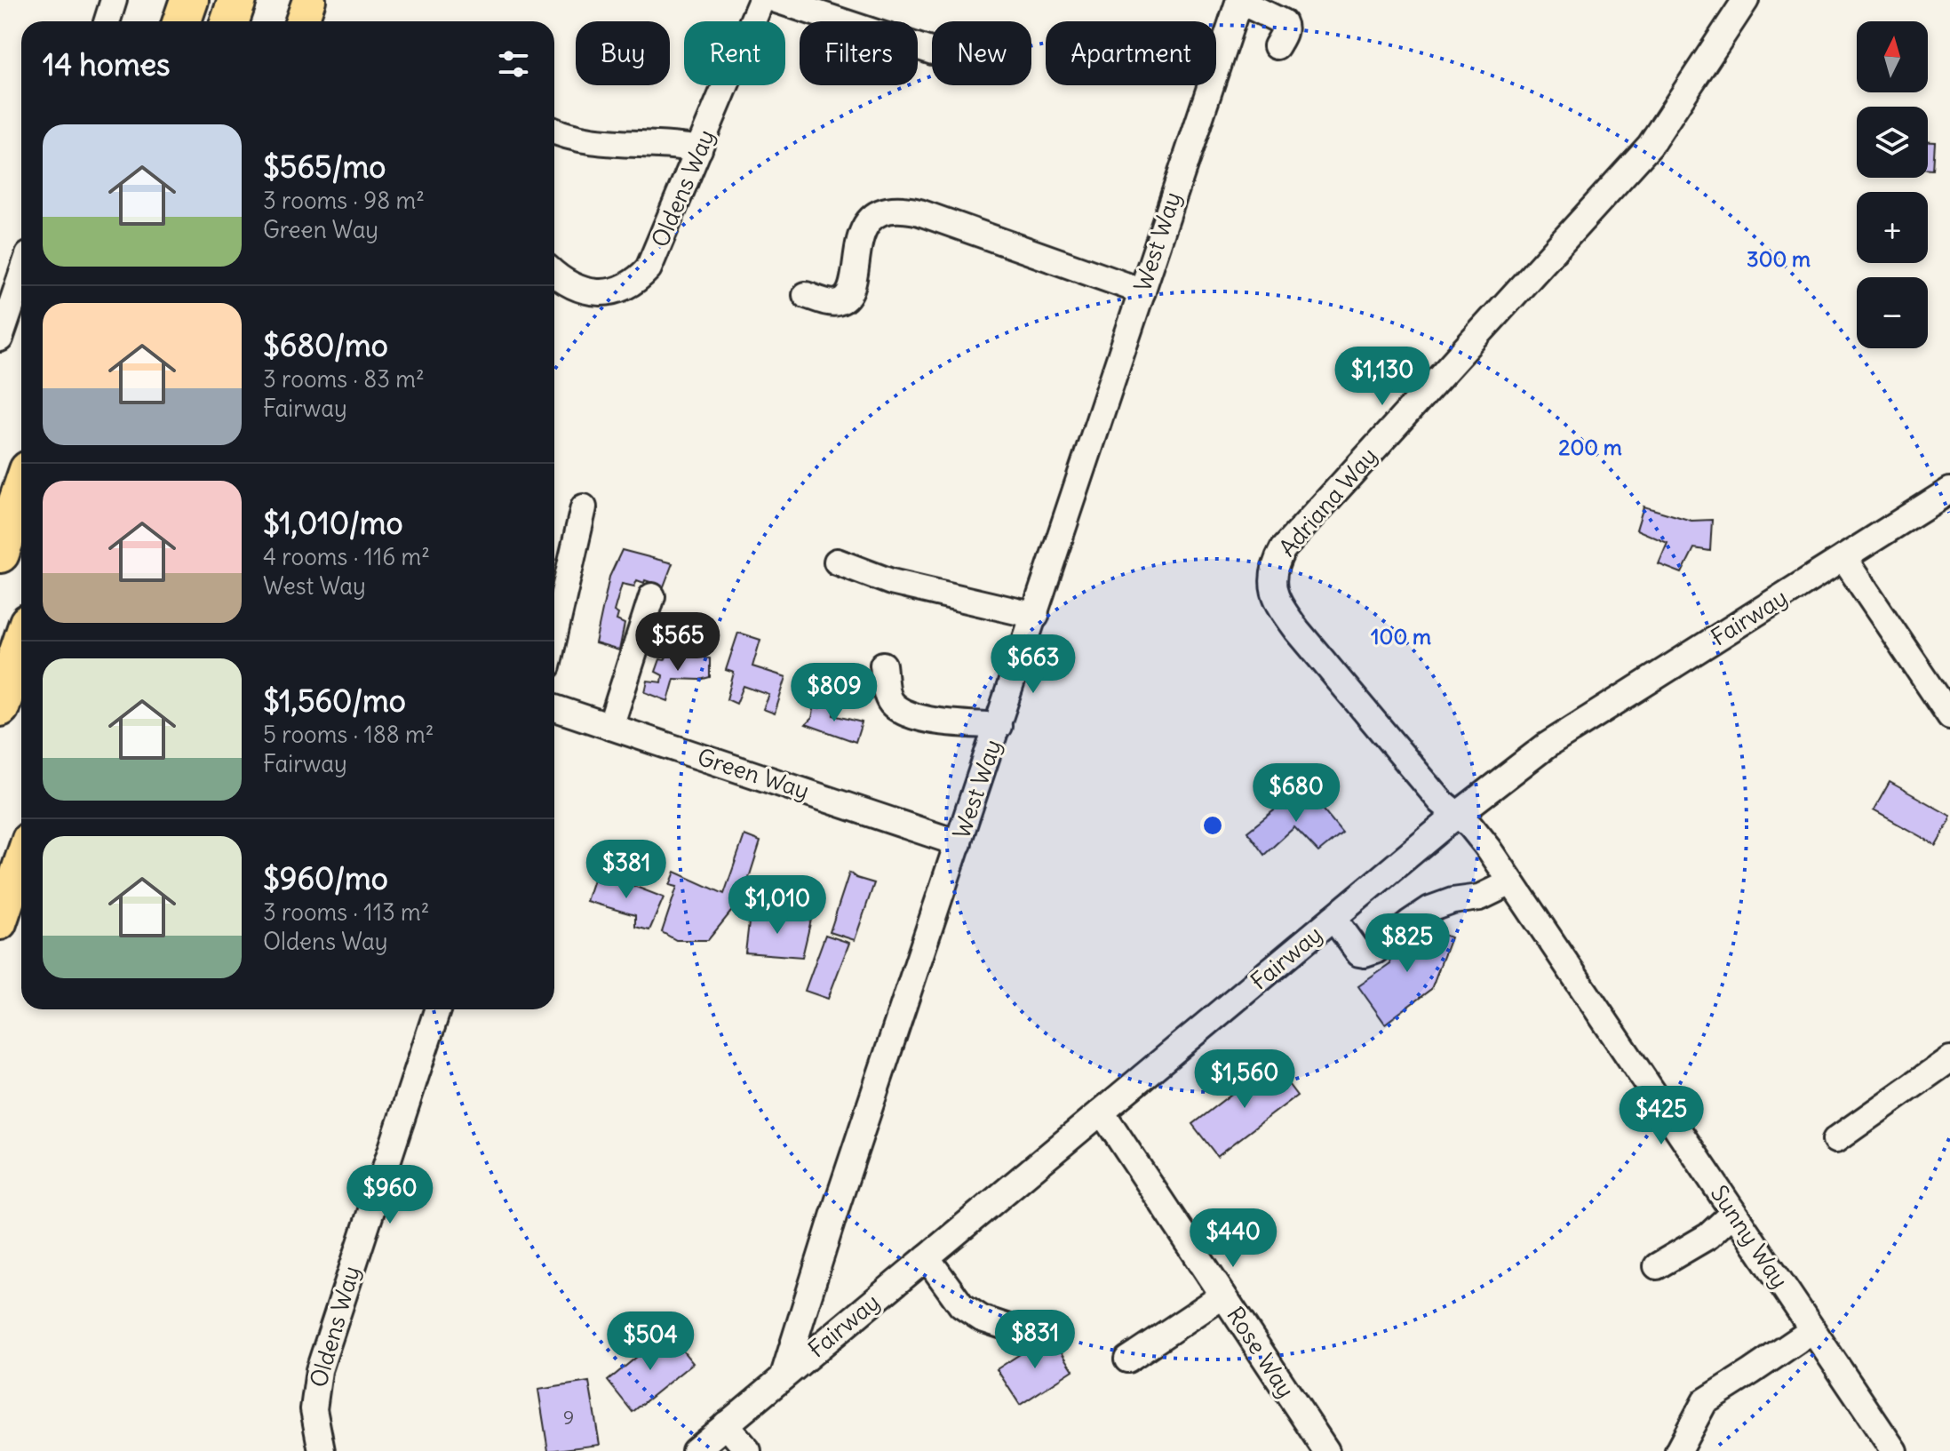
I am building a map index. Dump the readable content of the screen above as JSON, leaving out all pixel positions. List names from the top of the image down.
{
  "streets": {
    "street": [
      "Oldens Way",
      "West Way",
      "Adriana Way",
      "Fairway",
      "Green Way",
      "Sunny Way",
      "Rose Way"
    ]
  },
  "crossings": [
    ["West Way", "Fairway"],
    ["West Way", "Green Way"],
    ["Adriana Way", "Fairway"],
    ["Adriana Way", "Sunny Way"],
    ["Fairway", "Sunny Way"],
    ["Fairway", "Rose Way"]
  ],
  "house_numbers": ["9"],
  "north": "top",
  "page": {
    "map_buttons": ["+", "−"],
    "chip": [
      "Buy",
      "Rent",
      "Filters",
      "New",
      "Apartment"
    ],
    "heading": "14 homes",
    "list": [
      {
        "name": "$565/mo",
        "note": "3 rooms · 98 m² · Green Way"
      },
      {
        "name": "$680/mo",
        "note": "3 rooms · 83 m² · Fairway"
      },
      {
        "name": "$1,010/mo",
        "note": "4 rooms · 116 m² · West Way"
      },
      {
        "name": "$1,560/mo",
        "note": "5 rooms · 188 m² · Fairway"
      },
      {
        "name": "$960/mo",
        "note": "3 rooms · 113 m² · Oldens Way"
      }
    ],
    "price": [
      "$1,130",
      "$565",
      "$663",
      "$809",
      "$680",
      "$381",
      "$1,010",
      "$825",
      "$1,560",
      "$425",
      "$960",
      "$440",
      "$831",
      "$504"
    ]
  },
  "rings": ["300 m", "200 m", "100 m"]
}
